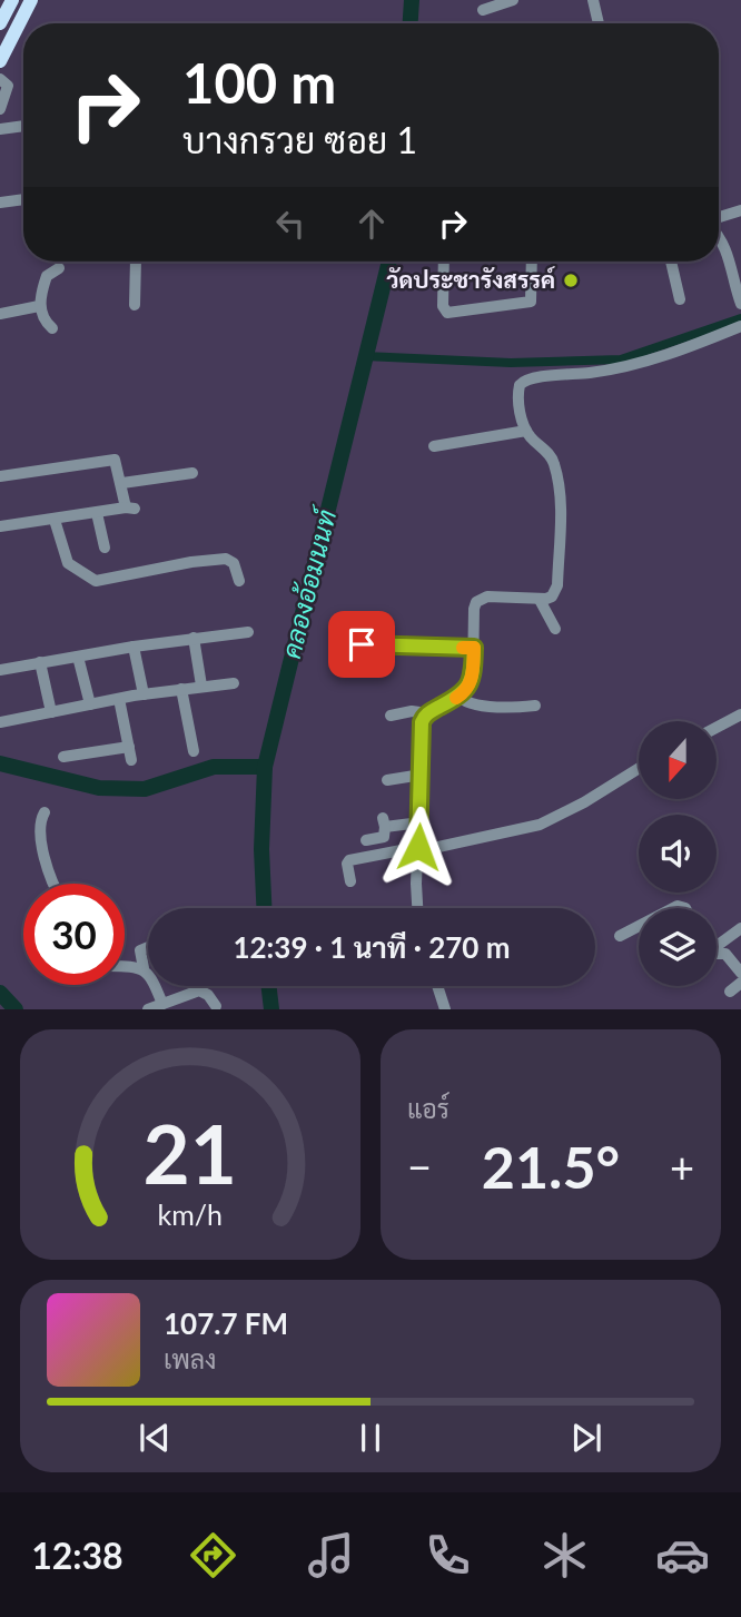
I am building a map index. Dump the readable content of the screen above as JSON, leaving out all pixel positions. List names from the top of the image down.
{
  "water": ["คลองอ้อมนนท์"],
  "places": ["วัดประชารังสรรค์"],
  "north": "bottom",
  "page": {
    "turn": ["100 m", "บางกรวย ซอย 1"],
    "limit": "30",
    "trip": "12:39 · 1 นาที · 270 m",
    "tile": "แอร์",
    "heat": ["−", "21.5°", "+"],
    "song": ["107.7 FM", "เพลง"],
    "tabs": "12:38",
    "gauge": ["21", "km/h"]
  }
}
